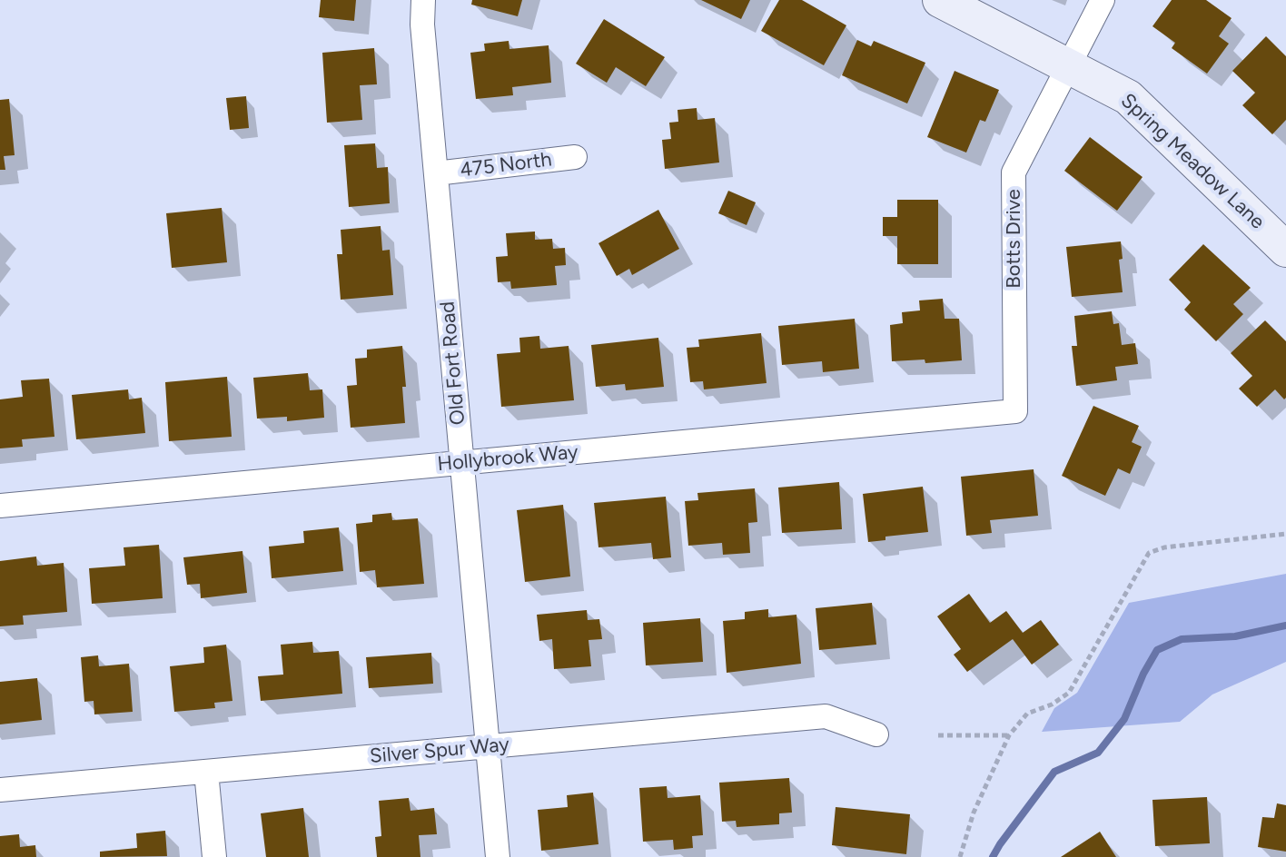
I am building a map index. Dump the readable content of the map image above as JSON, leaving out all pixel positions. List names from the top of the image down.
{
  "streets": {
    "street": [
      "Spring Meadow Lane",
      "475 North",
      "Botts Drive",
      "Old Fort Road",
      "Hollybrook Way",
      "Silver Spur Way"
    ]
  },
  "crossings": [
    ["Spring Meadow Lane", "Botts Drive"],
    ["475 North", "Old Fort Road"],
    ["Botts Drive", "Hollybrook Way"],
    ["Old Fort Road", "Hollybrook Way"],
    ["Old Fort Road", "Silver Spur Way"]
  ]
}
